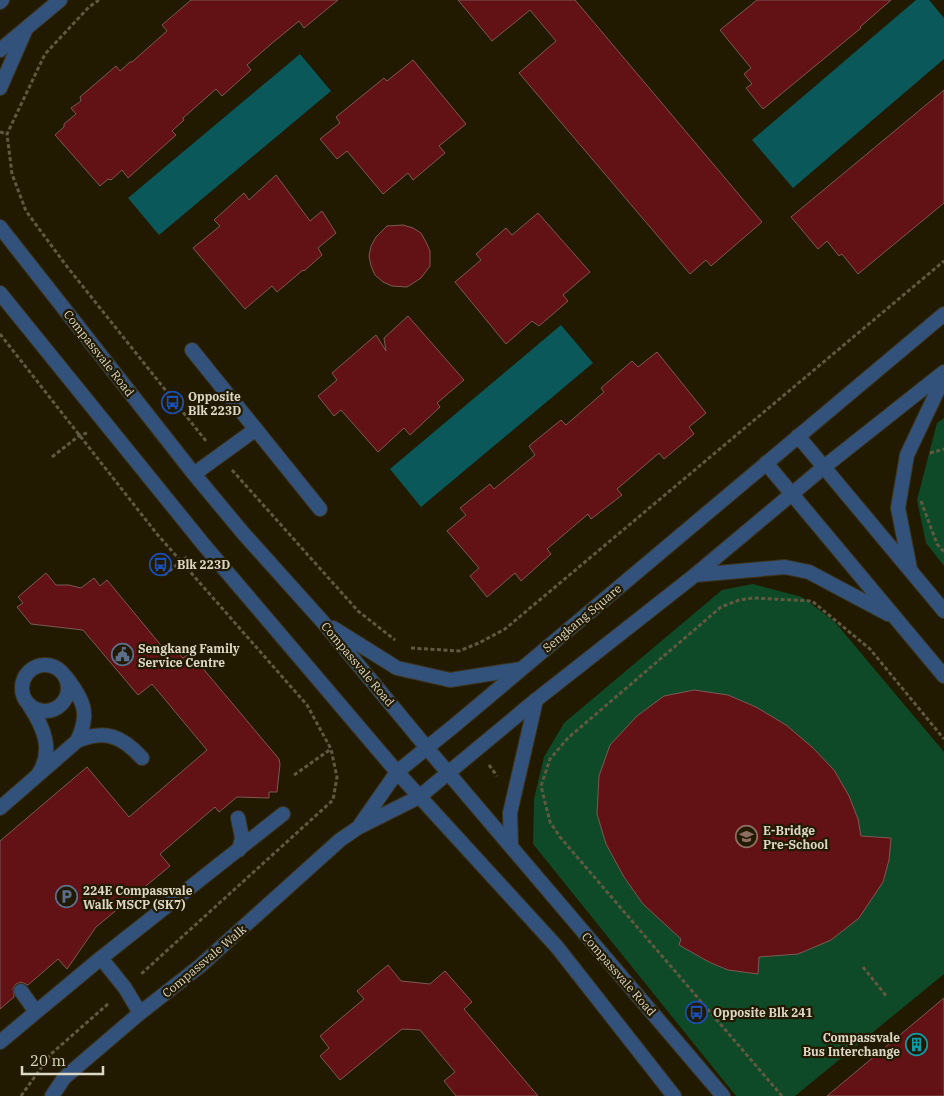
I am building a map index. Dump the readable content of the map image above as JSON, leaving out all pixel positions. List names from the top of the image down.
{
  "streets": {
    "street": ["Compassvale Road", "Sengkang Square", "Compassvale Walk"]
  },
  "crossings": [
    ["Compassvale Road", "Sengkang Square"],
    ["Sengkang Square", "Compassvale Walk"]
  ],
  "places": {
    "bus stop": ["Opposite Blk 223D", "Blk 223D", "Opposite Blk 241"],
    "public building": ["Sengkang Family Service Centre"],
    "school or university": ["E-Bridge Pre-School"],
    "parking": ["224E Compassvale Walk MSCP (SK7)"],
    "building": ["Compassvale Bus Interchange"]
  },
  "scale_bar": "20 m"
}
